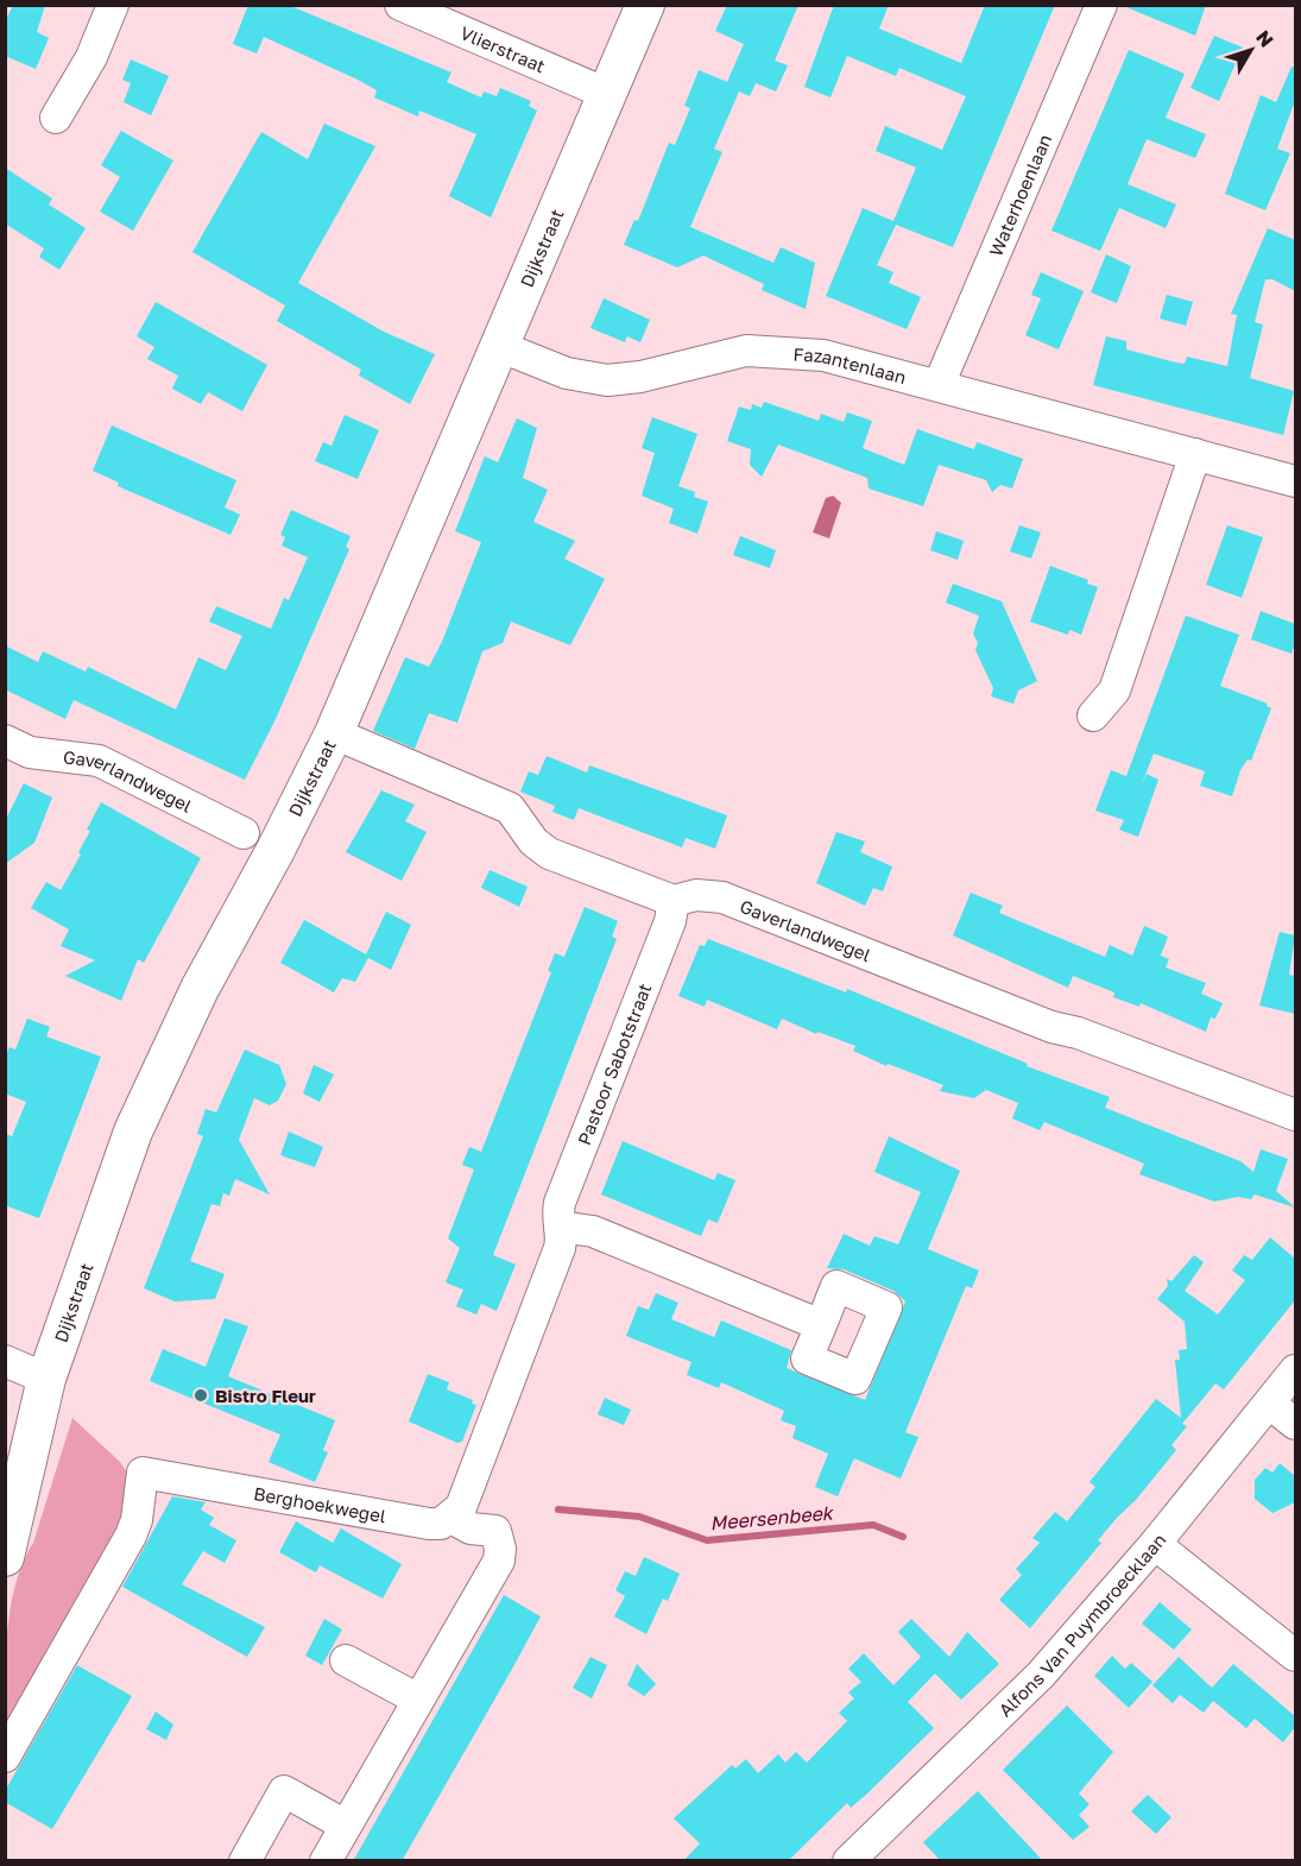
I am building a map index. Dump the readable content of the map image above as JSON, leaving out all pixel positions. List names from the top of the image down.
{
  "streets": {
    "main road": ["Dijkstraat"],
    "street": [
      "Vlierstraat",
      "Waterhoenlaan",
      "Fazantenlaan",
      "Gaverlandwegel",
      "Pastoor Sabotstraat",
      "Berghoekwegel",
      "Alfons Van Puymbroecklaan"
    ]
  },
  "crossings": [
    ["Vlierstraat", "Dijkstraat"],
    ["Waterhoenlaan", "Fazantenlaan"],
    ["Dijkstraat", "Fazantenlaan"],
    ["Dijkstraat", "Gaverlandwegel"],
    ["Gaverlandwegel", "Pastoor Sabotstraat"],
    ["Pastoor Sabotstraat", "Berghoekwegel"]
  ],
  "water": ["Meersenbeek"],
  "places": ["Bistro Fleur"],
  "north": "top right"
}
